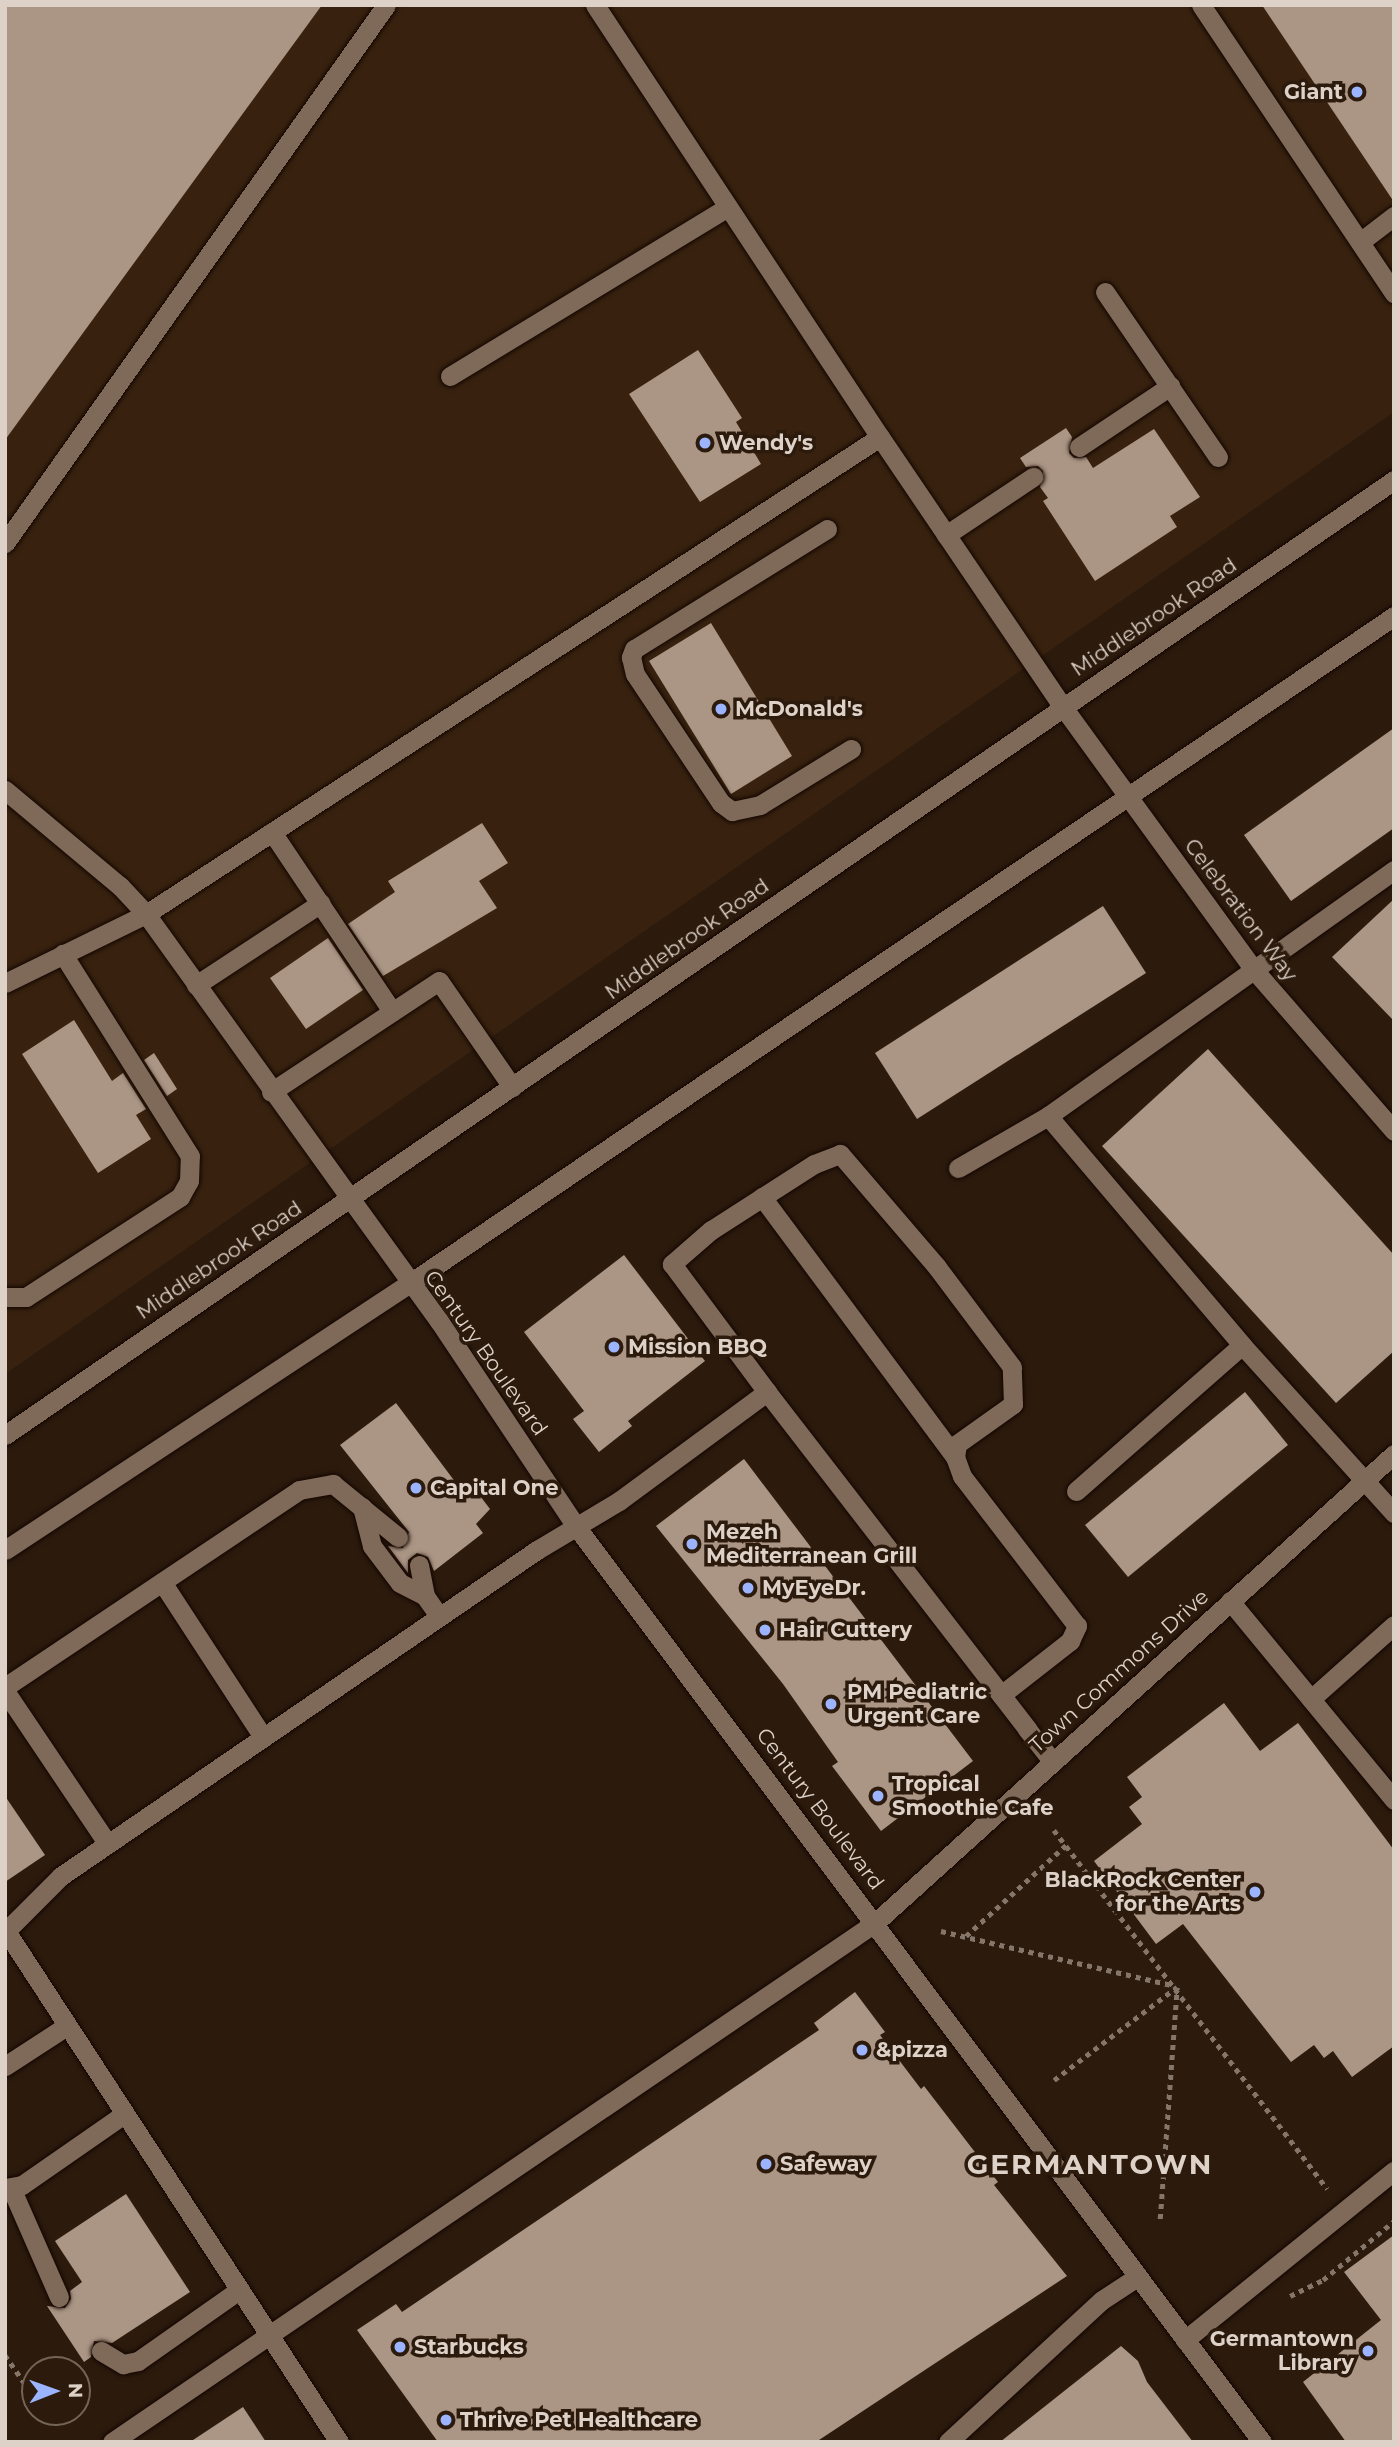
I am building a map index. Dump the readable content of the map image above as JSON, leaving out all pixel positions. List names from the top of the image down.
{
  "streets": {
    "main road": [
      "Middlebrook Road",
      "Celebration Way",
      "Century Boulevard",
      "Town Commons Drive"
    ]
  },
  "crossings": [
    ["Middlebrook Road", "Celebration Way"],
    ["Middlebrook Road", "Century Boulevard"],
    ["Century Boulevard", "Town Commons Drive"]
  ],
  "districts": ["GERMANTOWN"],
  "places": [
    "Giant",
    "Wendy's",
    "McDonald's",
    "Mission BBQ",
    "Capital One",
    "Mezeh Mediterranean Grill",
    "MyEyeDr.",
    "Hair Cuttery",
    "PM Pediatric Urgent Care",
    "Tropical Smoothie Cafe",
    "BlackRock Center for the Arts",
    "&pizza",
    "Safeway",
    "Starbucks",
    "Germantown Library",
    "Thrive Pet Healthcare"
  ],
  "north": "right"
}
